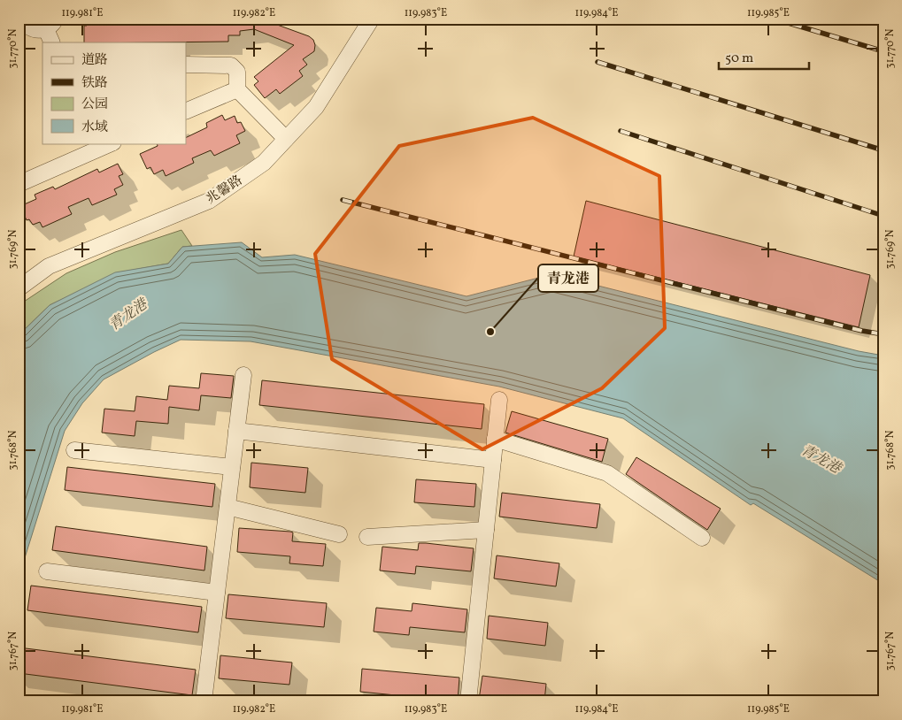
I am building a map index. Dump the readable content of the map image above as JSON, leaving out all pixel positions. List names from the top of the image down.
{
  "streets": {
    "street": ["兆馨路"]
  },
  "water": ["青龙港"],
  "places": ["青龙港"],
  "legend": [
    "道路",
    "铁路",
    "公园",
    "水域"
  ],
  "scale_bar": "50 m",
  "coordinates": [
    "119.981°E",
    "119.982°E",
    "119.983°E",
    "119.984°E",
    "119.985°E",
    "31.770°N",
    "31.769°N",
    "31.768°N",
    "31.767°N"
  ]
}
